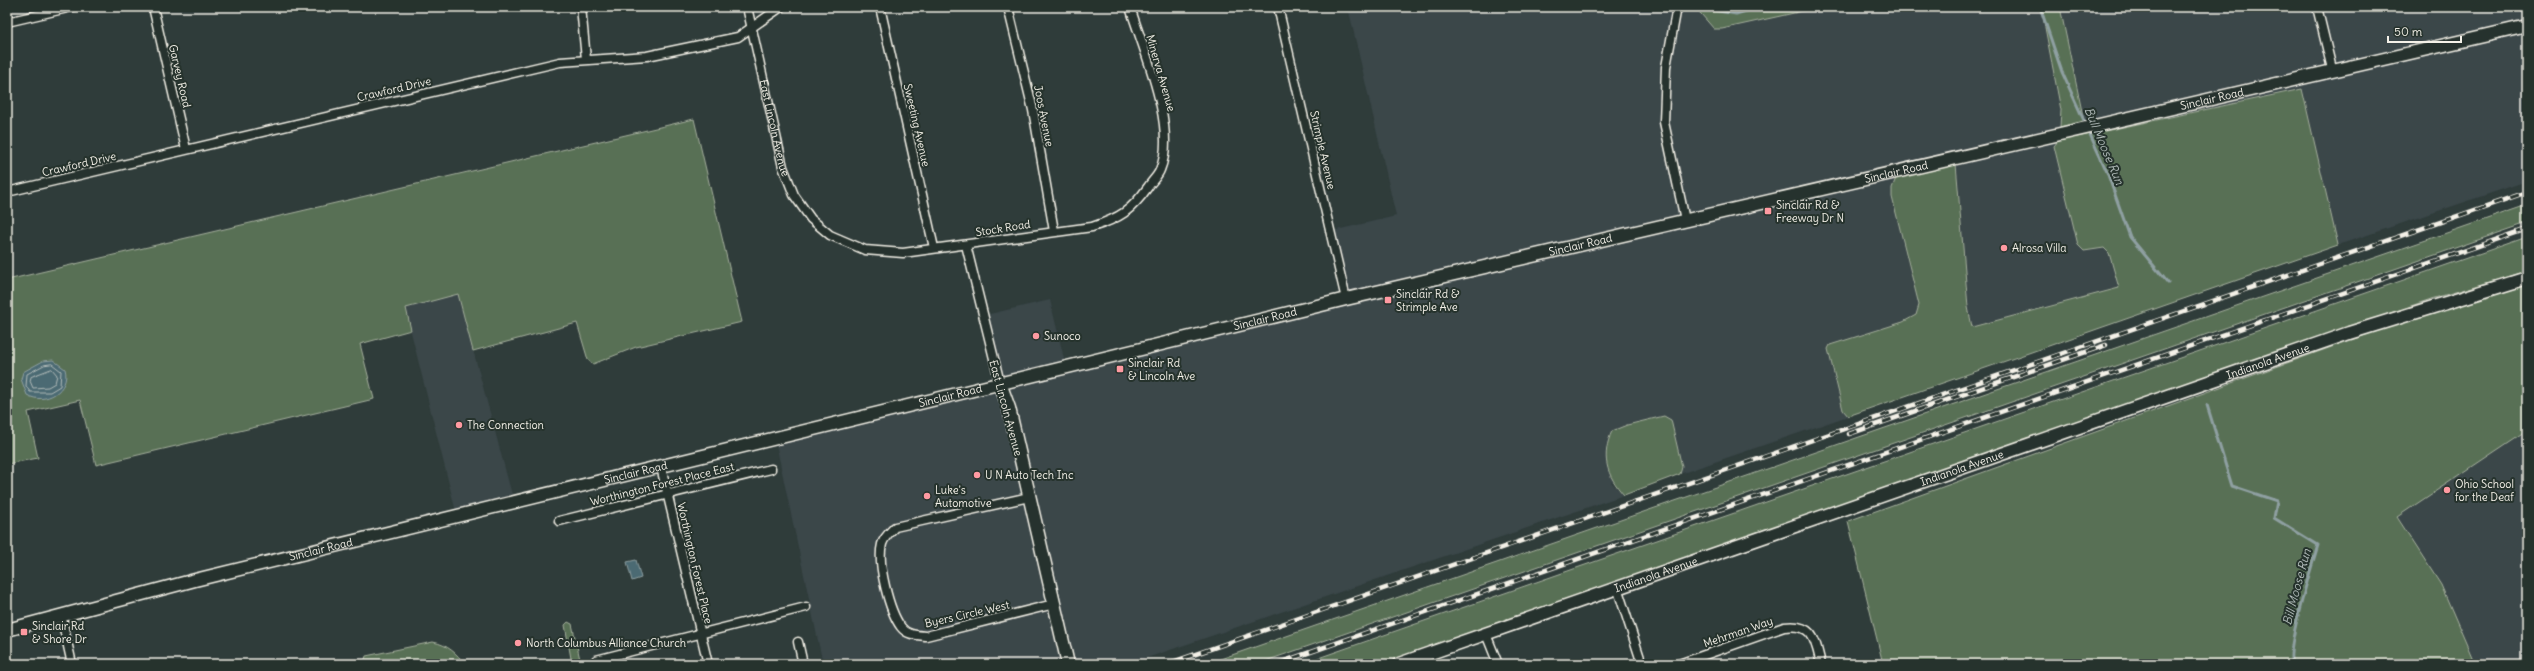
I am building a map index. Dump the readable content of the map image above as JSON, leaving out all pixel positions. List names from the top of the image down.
{
  "streets": {
    "main road": ["Sinclair Road", "East Lincoln Avenue", "Indianola Avenue"],
    "street": [
      "Minerva Avenue",
      "Garvey Road",
      "Crawford Drive",
      "Joos Avenue",
      "Sweeting Avenue",
      "Strimple Avenue",
      "Stock Road",
      "Worthington Forest Place East",
      "Worthington Forest Place",
      "Byers Circle West",
      "Mehrman Way"
    ]
  },
  "crossings": [
    ["Minerva Avenue", "Stock Road"],
    ["Garvey Road", "Crawford Drive"],
    ["Crawford Drive", "East Lincoln Avenue"],
    ["Sinclair Road", "East Lincoln Avenue"],
    ["Sinclair Road", "Strimple Avenue"],
    ["Sinclair Road", "Worthington Forest Place"],
    ["Joos Avenue", "Stock Road"],
    ["Sweeting Avenue", "Stock Road"],
    ["East Lincoln Avenue", "Stock Road"],
    ["East Lincoln Avenue", "Byers Circle West"],
    ["Worthington Forest Place East", "Worthington Forest Place"]
  ],
  "water": ["Bull Moose Run", "Bill Moose Run"],
  "places": {
    "transit": [
      "Sinclair Rd & Freeway Dr N",
      "Sinclair Rd & Strimple Ave",
      "Sinclair Rd & Lincoln Ave",
      "Sinclair Rd & Shore Dr"
    ],
    "other": [
      "Alrosa Villa",
      "Sunoco",
      "The Connection",
      "U N Auto Tech Inc",
      "Ohio School for the Deaf",
      "Luke's Automotive",
      "North Columbus Alliance Church"
    ]
  },
  "scale_bar": "50 m"
}
